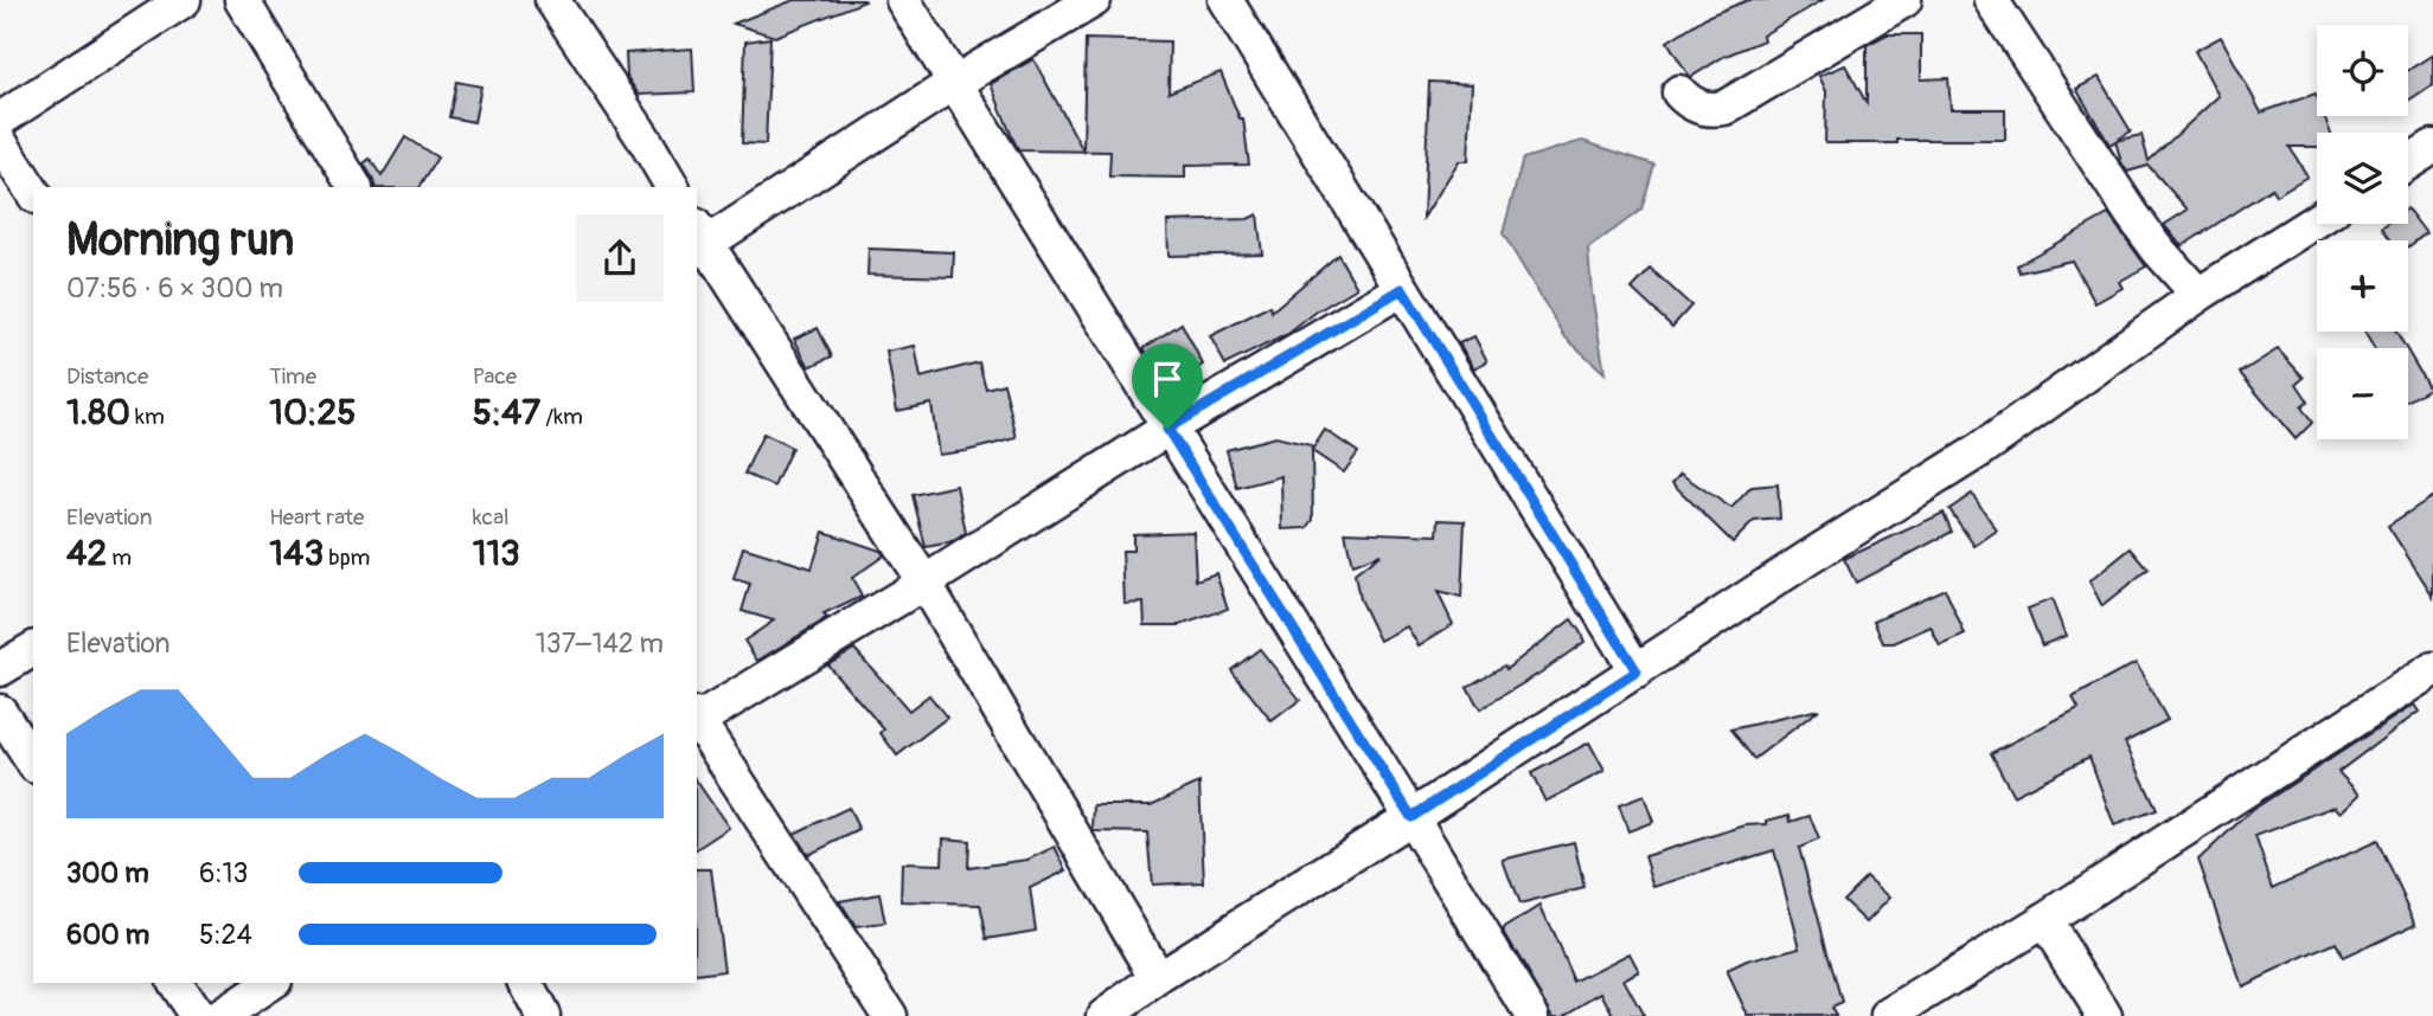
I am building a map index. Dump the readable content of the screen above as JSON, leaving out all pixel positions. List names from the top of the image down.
{
  "page": {
    "map_buttons": ["+", "−"],
    "heading": ["Morning run", "07:56 · 6 × 300 m"],
    "stats": [
      ["Distance", "1.80 km"],
      ["Time", "10:25"],
      ["Pace", "5:47 /km"],
      ["Elevation", "42 m"],
      ["Heart rate", "143 bpm"],
      ["kcal", "113"]
    ],
    "chart": ["Elevation", "137–142 m"],
    "list": [
      {
        "name": "300 m",
        "note": "6:13"
      },
      {
        "name": "600 m",
        "note": "5:24"
      }
    ]
  }
}
